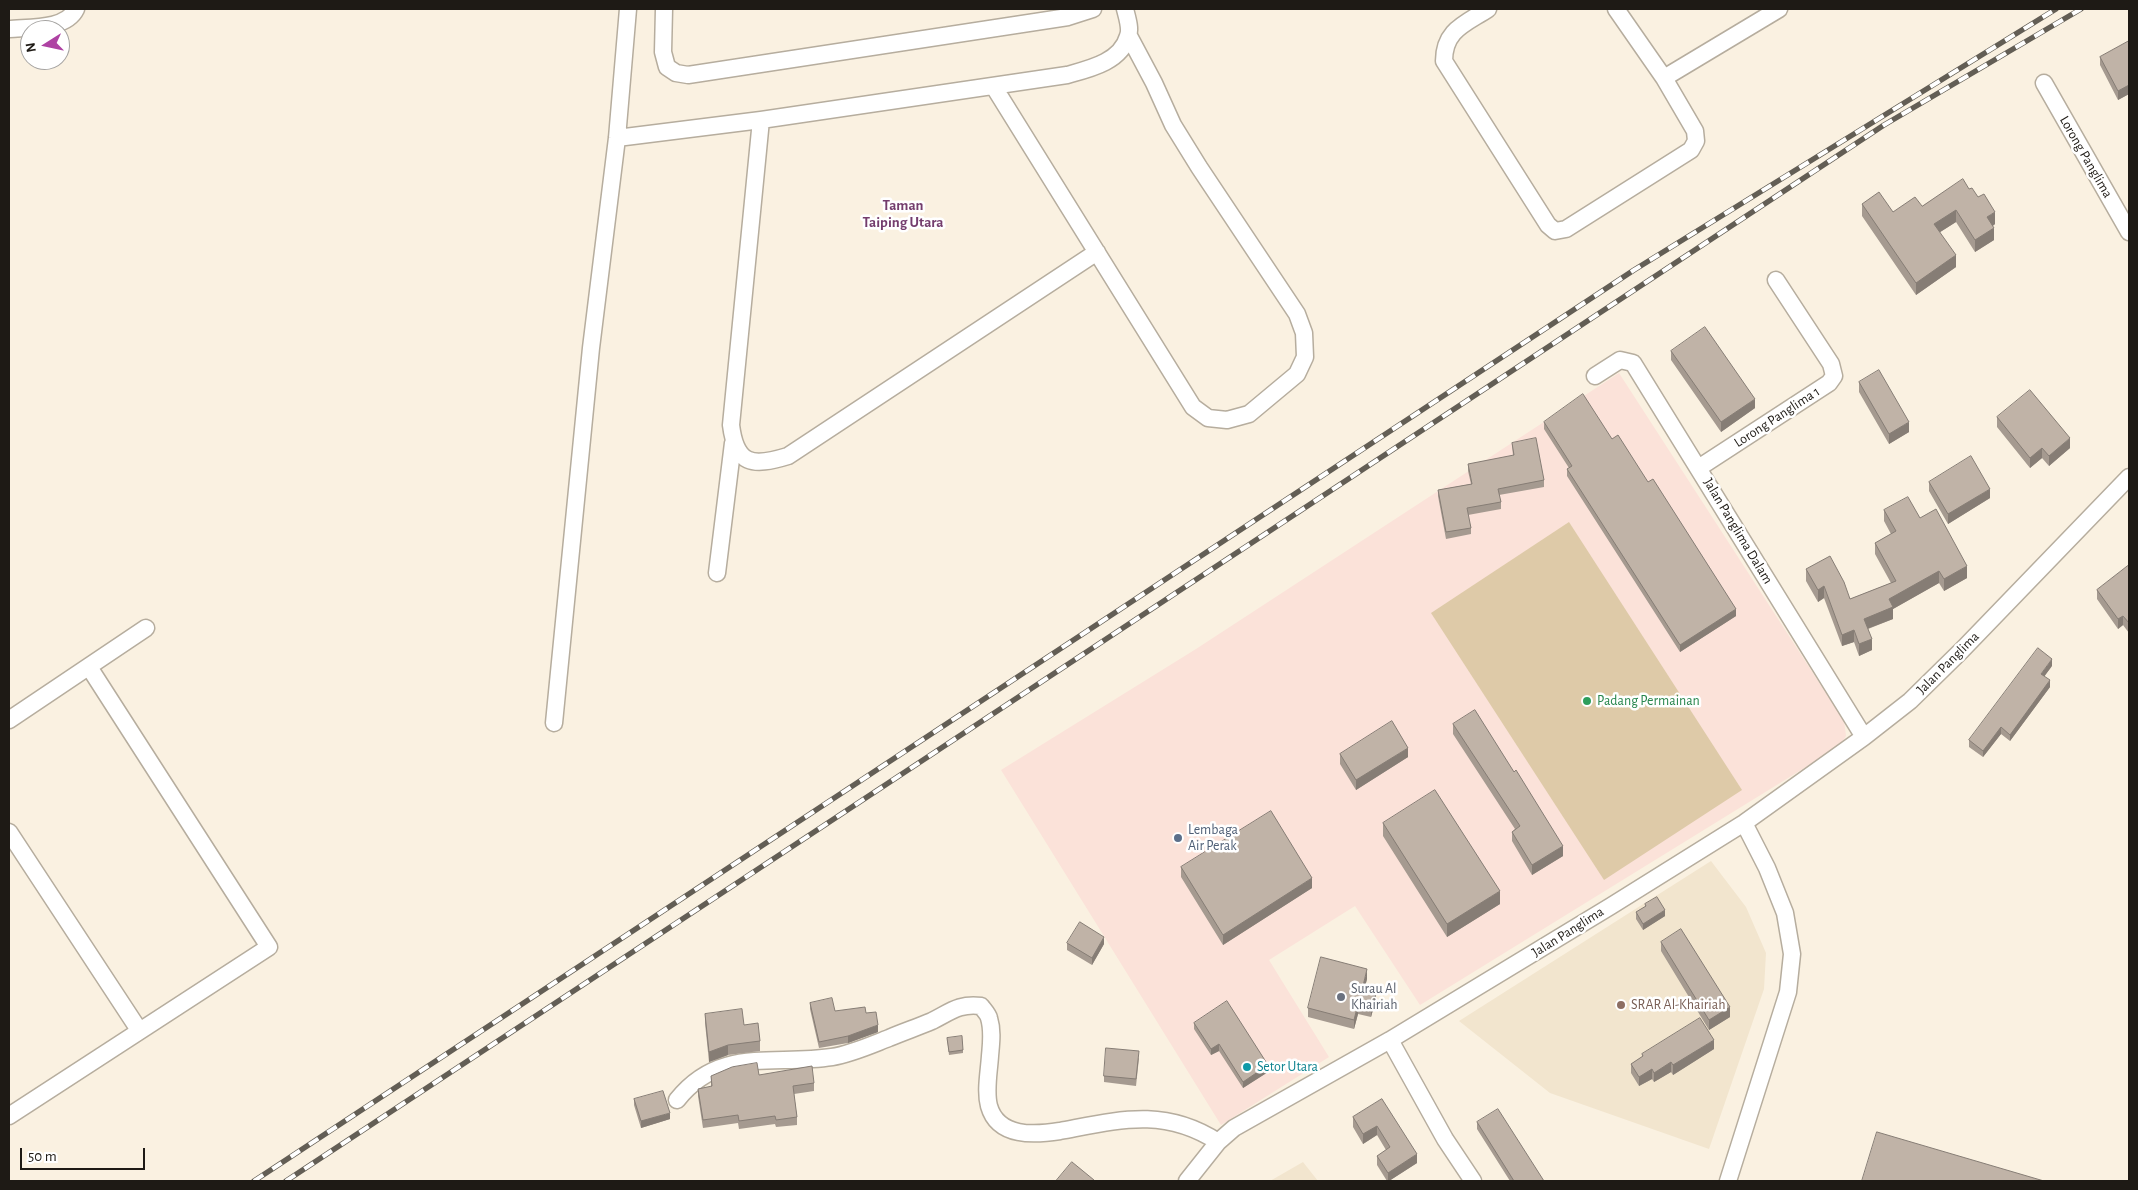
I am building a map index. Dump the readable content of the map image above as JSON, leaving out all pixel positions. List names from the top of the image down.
{
  "streets": {
    "street": [
      "Lorong Panglima",
      "Lorong Panglima 1",
      "Jalan Panglima Dalam",
      "Jalan Panglima"
    ]
  },
  "crossings": [
    ["Lorong Panglima 1", "Jalan Panglima Dalam"],
    ["Jalan Panglima Dalam", "Jalan Panglima"]
  ],
  "districts": ["Taman Taiping Utara"],
  "places": [
    "Padang Permainan",
    "Lembaga Air Perak",
    "Surau Al Khairiah",
    "SRAR Al-Khairiah",
    "Setor Utara"
  ],
  "scale_bar": "50 m",
  "north": "left"
}
